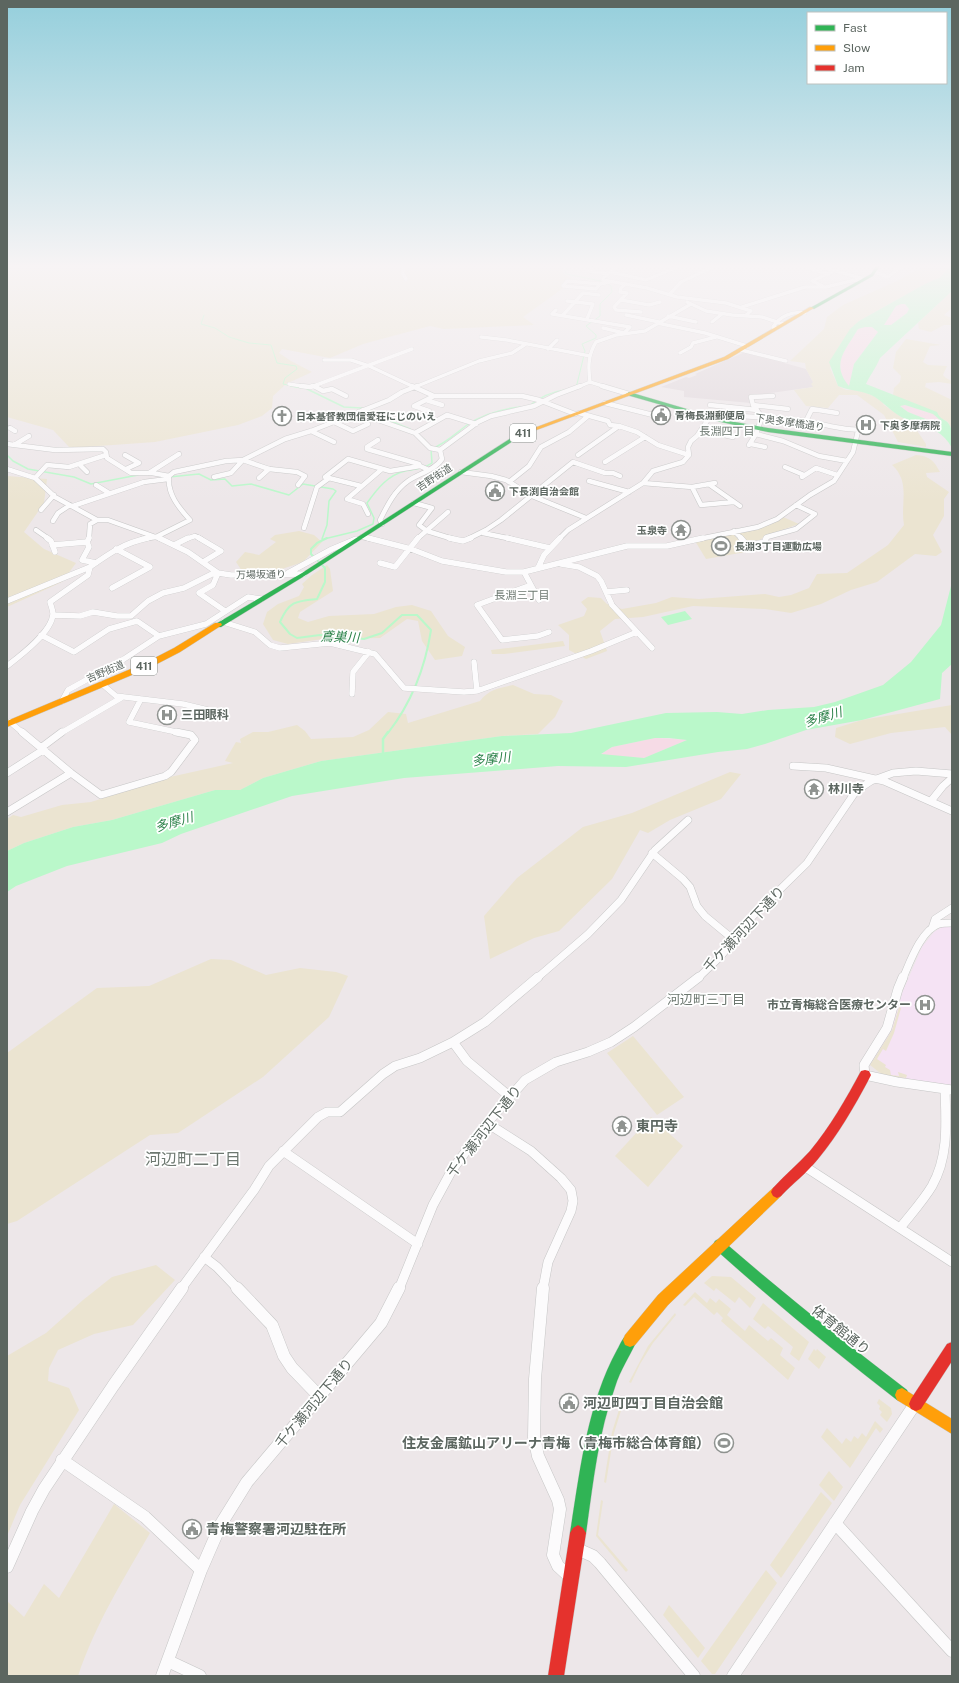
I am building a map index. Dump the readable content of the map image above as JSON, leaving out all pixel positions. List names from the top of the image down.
{
  "streets": {
    "main road": [
      "下奥多摩橋通り",
      "411",
      "吉野街道",
      "体育館通り"
    ],
    "street": ["万場坂通り", "千ケ瀬河辺下通り"]
  },
  "crossings": [
    ["下奥多摩橋通り", "吉野街道"],
    ["吉野街道", "万場坂通り"]
  ],
  "districts": [
    "長淵四丁目",
    "長淵三丁目",
    "河辺町三丁目",
    "河辺町二丁目"
  ],
  "water": ["鳶巣川", "多摩川"],
  "places": {
    "public building": [
      "青梅長淵郵便局",
      "下長渕自治会館",
      "河辺町四丁目自治会館",
      "青梅警察署河辺駐在所"
    ],
    "church": ["日本基督教団信愛荘にじのいえ"],
    "hospital": ["下奥多摩病院", "三田眼科", "市立青梅総合医療センター"],
    "temple": ["玉泉寺", "林川寺", "東円寺"],
    "sports": ["長淵3丁目運動広場", "住友金属鉱山アリーナ青梅（青梅市総合体育館）"]
  },
  "legend": ["Fast", "Slow", "Jam"]
}
